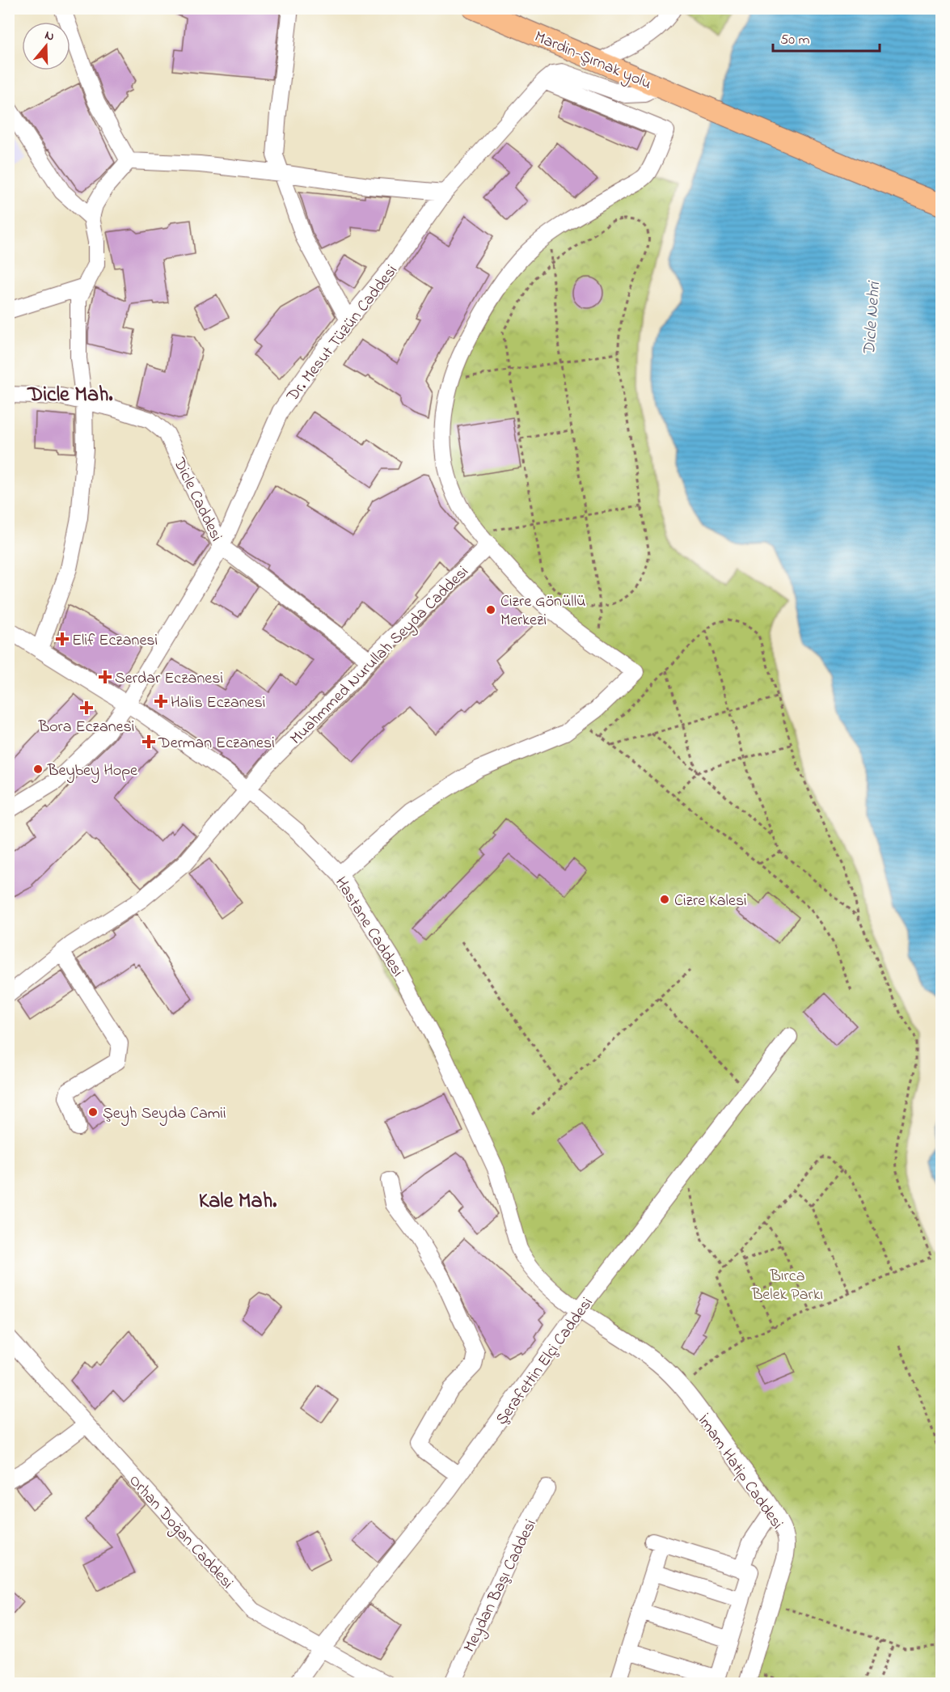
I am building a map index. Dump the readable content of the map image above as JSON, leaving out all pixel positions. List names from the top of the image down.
{
  "streets": {
    "main road": ["Mardin-Şırnak yolu"],
    "street": [
      "Dr. Mesut Tüzün Caddesi",
      "Dicle Caddesi",
      "Muahmmed Nurullah Seyda Caddesi",
      "Hastane Caddesi",
      "Şerafettin Elçi Caddesi",
      "İmam Hatip Caddesi",
      "Orhan Doğan Caddesi",
      "Meydan Başı Caddesi"
    ]
  },
  "crossings": [
    ["Mardin-Şırnak yolu", "Dr. Mesut Tüzün Caddesi"],
    ["Dr. Mesut Tüzün Caddesi", "Dicle Caddesi"],
    ["Dr. Mesut Tüzün Caddesi", "Hastane Caddesi"],
    ["Dicle Caddesi", "Muahmmed Nurullah Seyda Caddesi"],
    ["Muahmmed Nurullah Seyda Caddesi", "Hastane Caddesi"],
    ["Hastane Caddesi", "Şerafettin Elçi Caddesi"],
    ["Hastane Caddesi", "İmam Hatip Caddesi"],
    ["Şerafettin Elçi Caddesi", "İmam Hatip Caddesi"],
    ["Şerafettin Elçi Caddesi", "Orhan Doğan Caddesi"]
  ],
  "districts": ["Dicle Mah.", "Kale Mah."],
  "water": ["Dicle Nehri"],
  "parks": ["Bırca Belek Parkı"],
  "places": {
    "other": [
      "Cizre Gönüllü Merkezi",
      "Beybey Hope",
      "Cizre Kalesi",
      "Şeyh Seyda Camii"
    ],
    "health": [
      "Elif Eczanesi",
      "Serdar Eczanesi",
      "Halis Eczanesi",
      "Bora Eczanesi",
      "Derman Eczanesi"
    ]
  },
  "scale_bar": "50 m",
  "north": "top"
}
